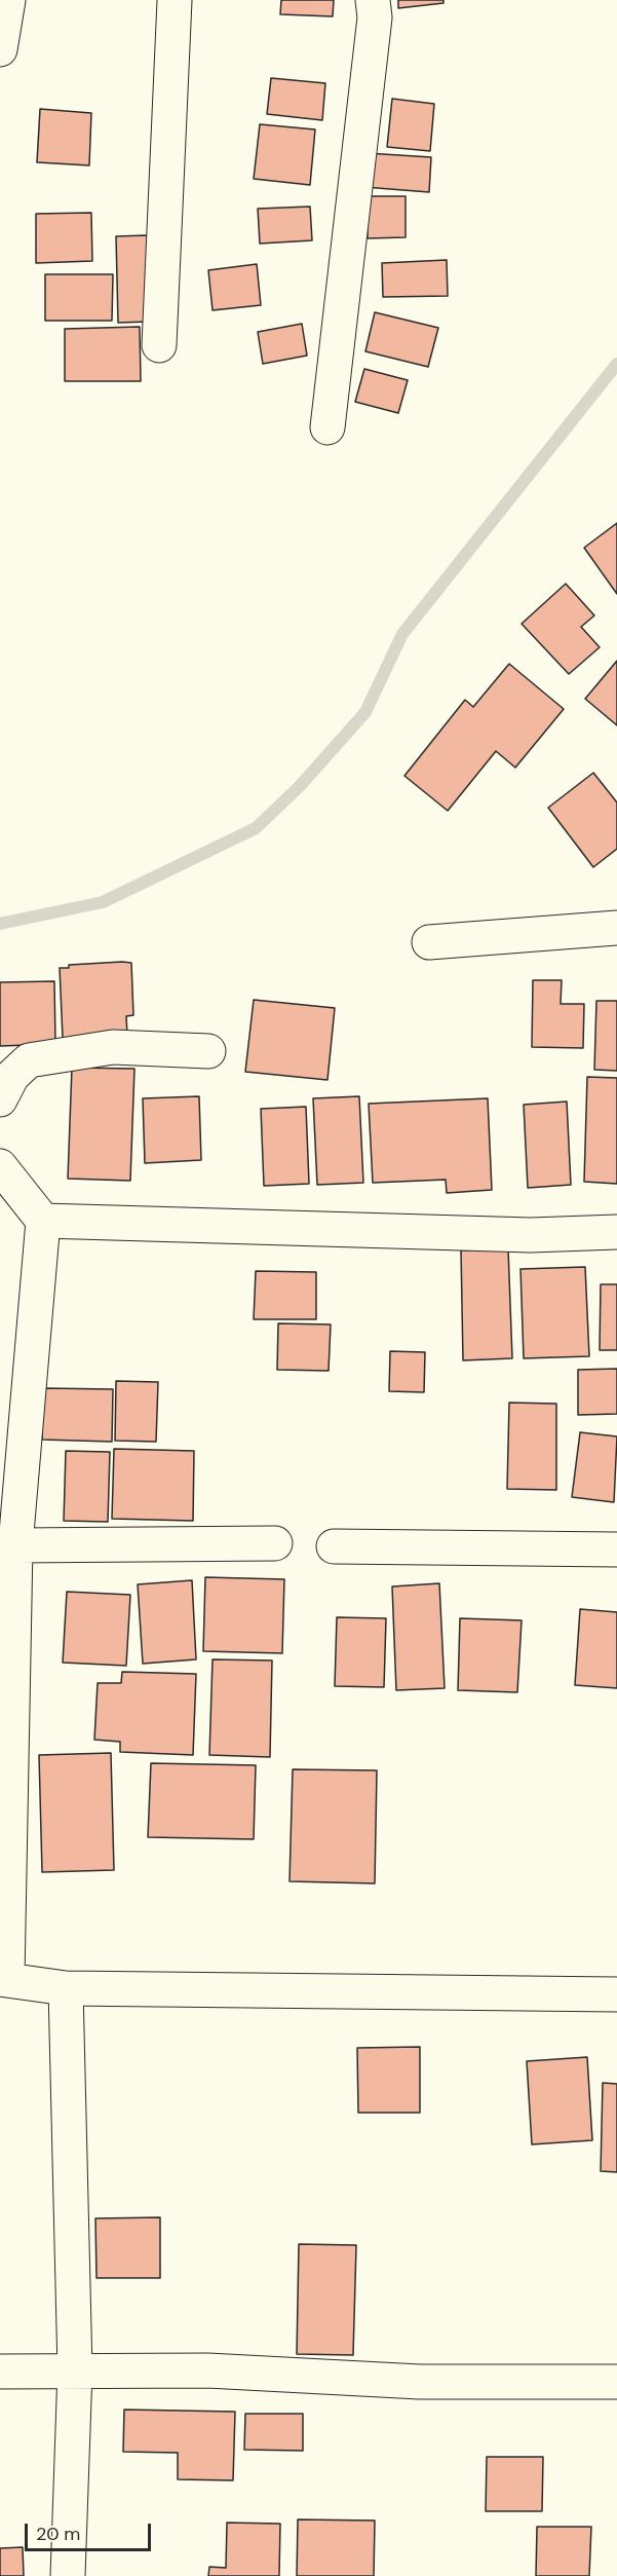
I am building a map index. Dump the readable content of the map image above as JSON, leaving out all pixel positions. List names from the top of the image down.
{
  "scale_bar": "20 m"
}
